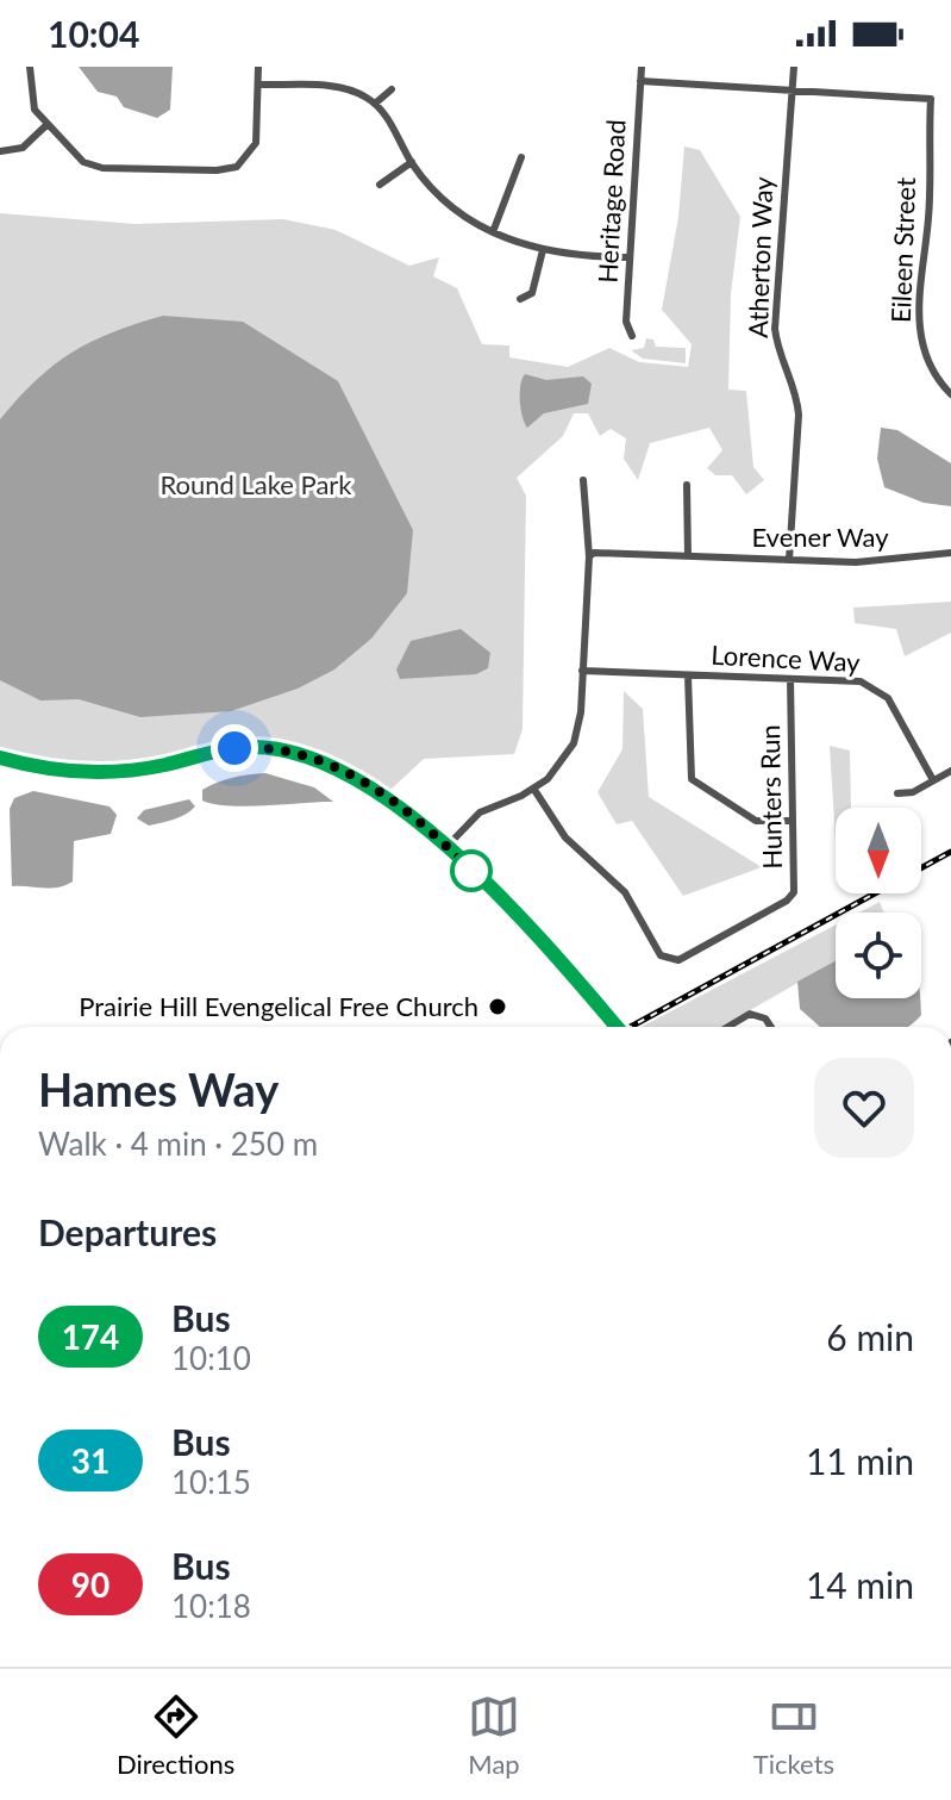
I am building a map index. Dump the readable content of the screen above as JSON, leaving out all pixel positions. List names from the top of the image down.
{
  "streets": {
    "street": [
      "Heritage Road",
      "Eileen Street",
      "Atherton Way",
      "Evener Way",
      "Lorence Way",
      "Hunters Run"
    ]
  },
  "crossings": [
    ["Eileen Street", "Atherton Way"],
    ["Atherton Way", "Evener Way"],
    ["Lorence Way", "Hunters Run"]
  ],
  "parks": ["Round Lake Park"],
  "places": ["Prairie Hill Evengelical Free Church"],
  "lines": ["bus line 174"],
  "north": "bottom",
  "page": {
    "status": "10:04",
    "heading": [
      ["Hames Way", "Walk · 4 min · 250 m"],
      "Departures"
    ],
    "list": [
      {
        "mark": "174",
        "name": "Bus",
        "note": "10:10",
        "value": "6 min"
      },
      {
        "mark": "31",
        "name": "Bus",
        "note": "10:15",
        "value": "11 min"
      },
      {
        "mark": "90",
        "name": "Bus",
        "note": "10:18",
        "value": "14 min"
      }
    ],
    "tabs": ["Directions", "Map", "Tickets"]
  }
}
